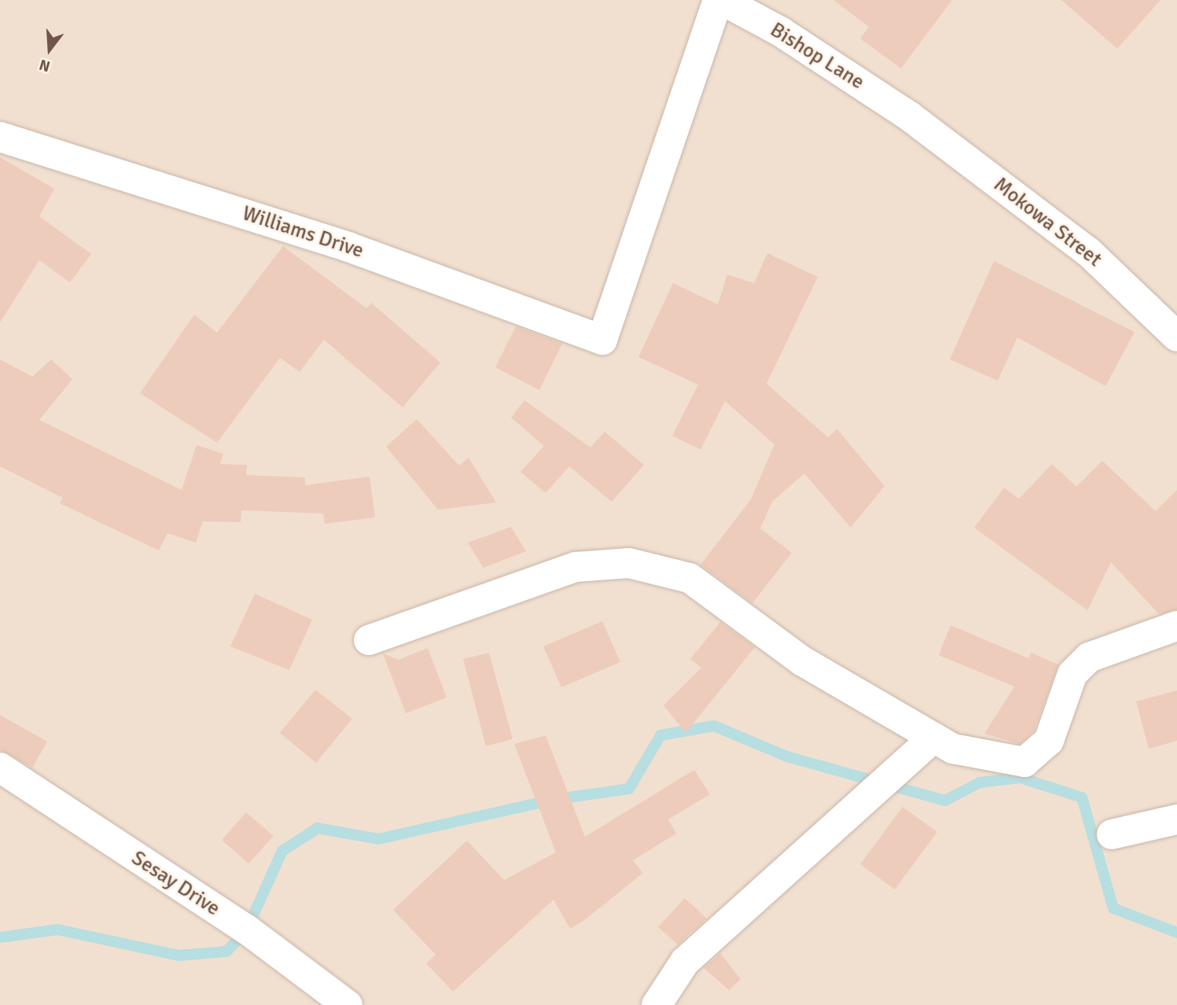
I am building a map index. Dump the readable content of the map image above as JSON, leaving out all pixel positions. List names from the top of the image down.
{
  "streets": {
    "street": [
      "Bishop Lane",
      "Mokowa Street",
      "Williams Drive",
      "Sesay Drive"
    ]
  },
  "crossings": [
    ["Bishop Lane", "Mokowa Street"]
  ],
  "north": "bottom"
}
